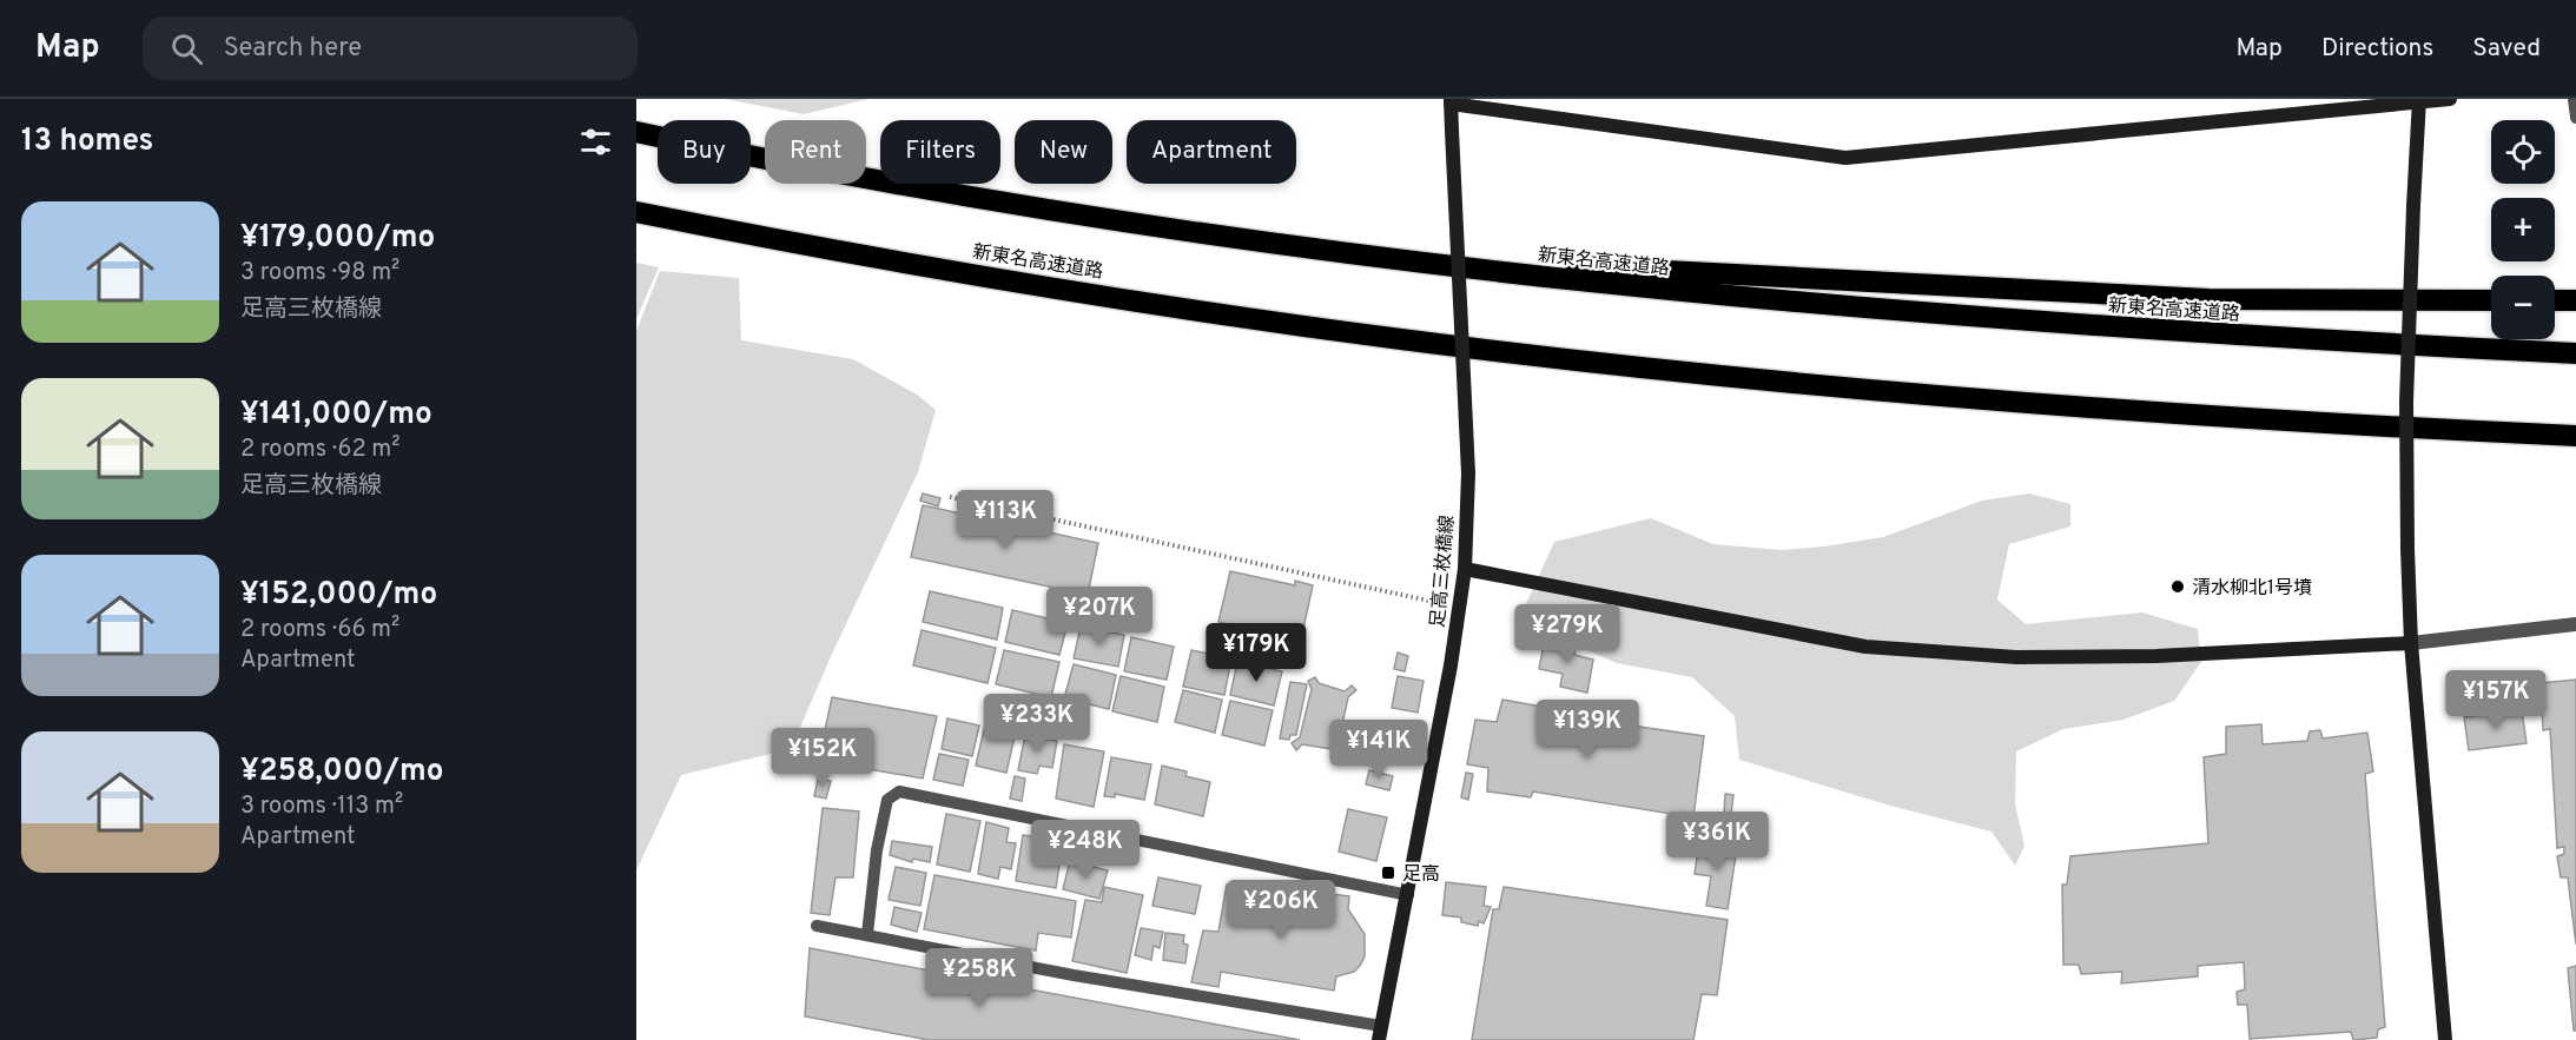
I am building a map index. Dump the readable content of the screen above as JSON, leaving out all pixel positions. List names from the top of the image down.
{
  "streets": {
    "highway": ["新東名高速道路"],
    "street": ["足高三枚橋線"]
  },
  "places": {
    "other": ["清水柳北1号墳"],
    "transit": ["足高"]
  },
  "page": {
    "header": "Map",
    "search": "Search here",
    "nav": ["Map", "Directions", "Saved"],
    "heading": "13 homes",
    "map_buttons": ["+", "−"],
    "chip": [
      "Buy",
      "Rent",
      "Filters",
      "New",
      "Apartment"
    ],
    "list": [
      {
        "name": "¥179,000/mo",
        "note": "3 rooms · 98 m² · 足高三枚橋線"
      },
      {
        "name": "¥141,000/mo",
        "note": "2 rooms · 62 m² · 足高三枚橋線"
      },
      {
        "name": "¥152,000/mo",
        "note": "2 rooms · 66 m² · Apartment"
      },
      {
        "name": "¥258,000/mo",
        "note": "3 rooms · 113 m² · Apartment"
      }
    ],
    "price": [
      "¥113K",
      "¥207K",
      "¥279K",
      "¥179K",
      "¥157K",
      "¥233K",
      "¥139K",
      "¥141K",
      "¥152K",
      "¥361K",
      "¥248K",
      "¥206K",
      "¥258K"
    ]
  }
}
